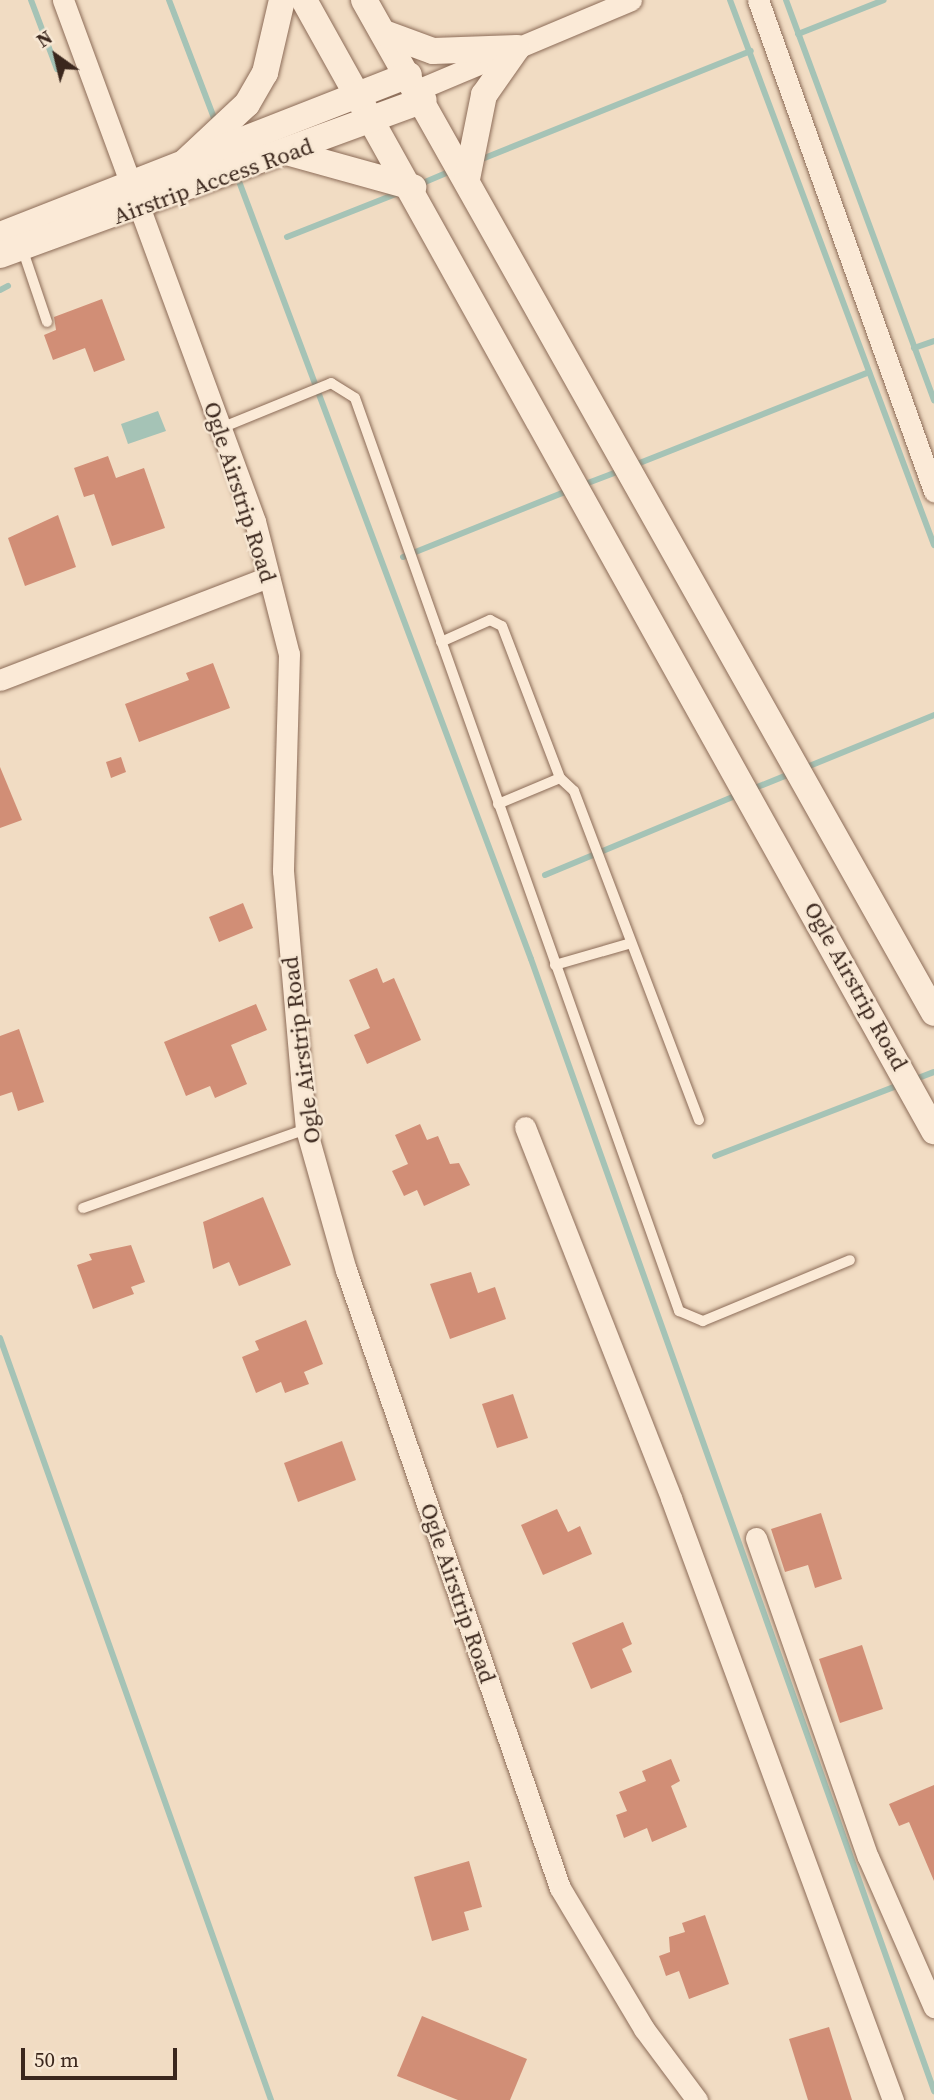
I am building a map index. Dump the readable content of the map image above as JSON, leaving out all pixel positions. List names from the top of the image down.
{
  "streets": {
    "street": ["Airstrip Access Road", "Ogle Airstrip Road"]
  },
  "crossings": [
    ["Airstrip Access Road", "Ogle Airstrip Road"]
  ],
  "scale_bar": "50 m",
  "north": "top left"
}
